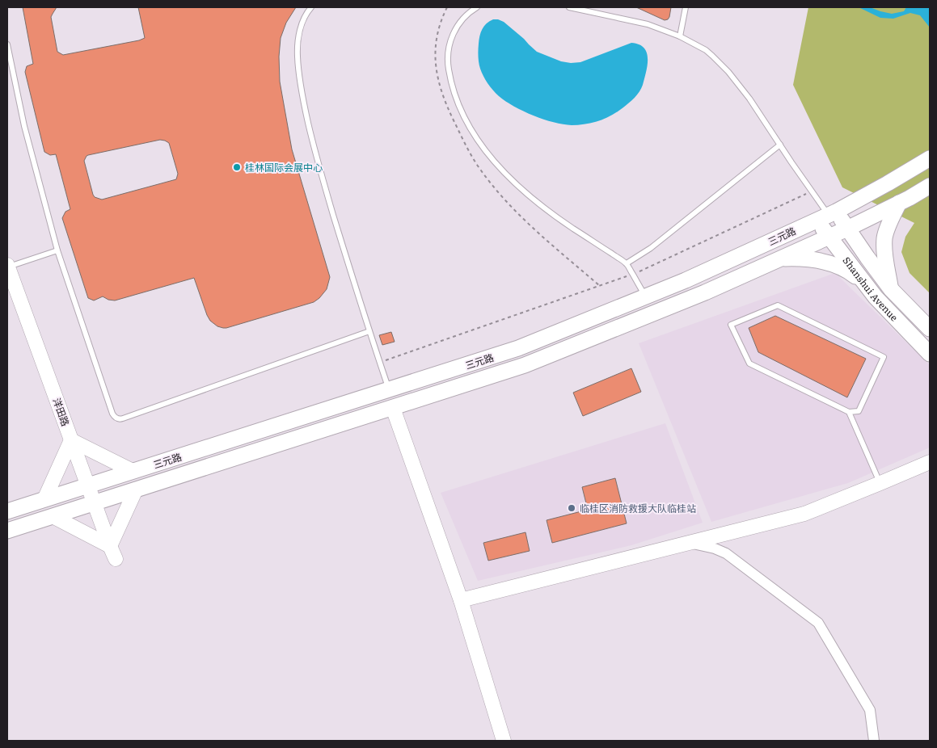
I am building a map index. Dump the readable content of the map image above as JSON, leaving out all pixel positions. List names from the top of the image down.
{
  "streets": {
    "main road": ["三元路", "Shanshui Avenue"],
    "street": ["洋田路"]
  },
  "crossings": [
    ["三元路", "Shanshui Avenue"],
    ["三元路", "洋田路"]
  ],
  "places": ["桂林国际会展中心", "临桂区消防救援大队临桂站"]
}
